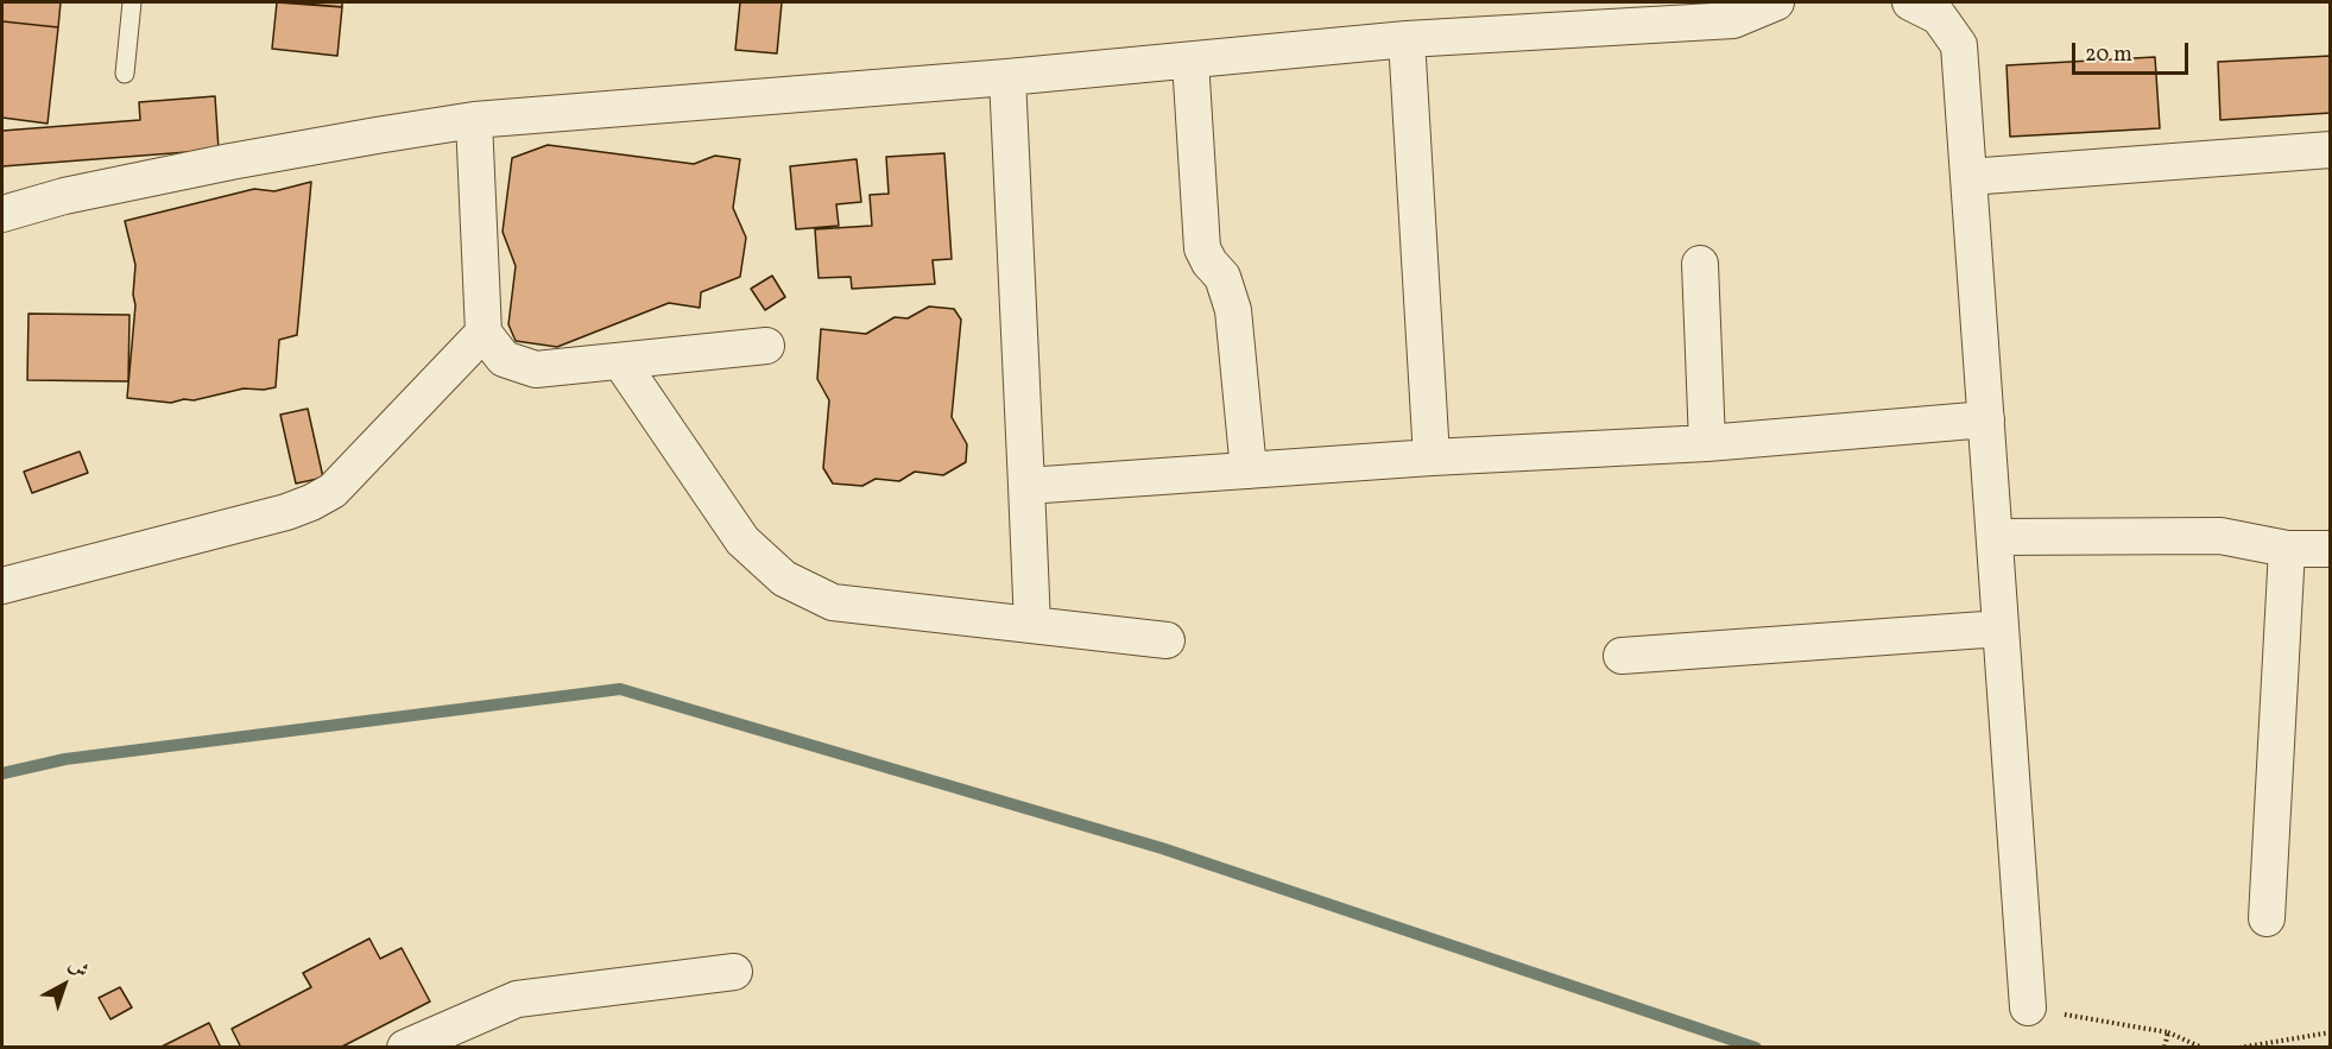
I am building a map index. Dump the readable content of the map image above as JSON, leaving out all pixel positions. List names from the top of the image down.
{
  "scale_bar": "20 m",
  "north": "top right"
}
